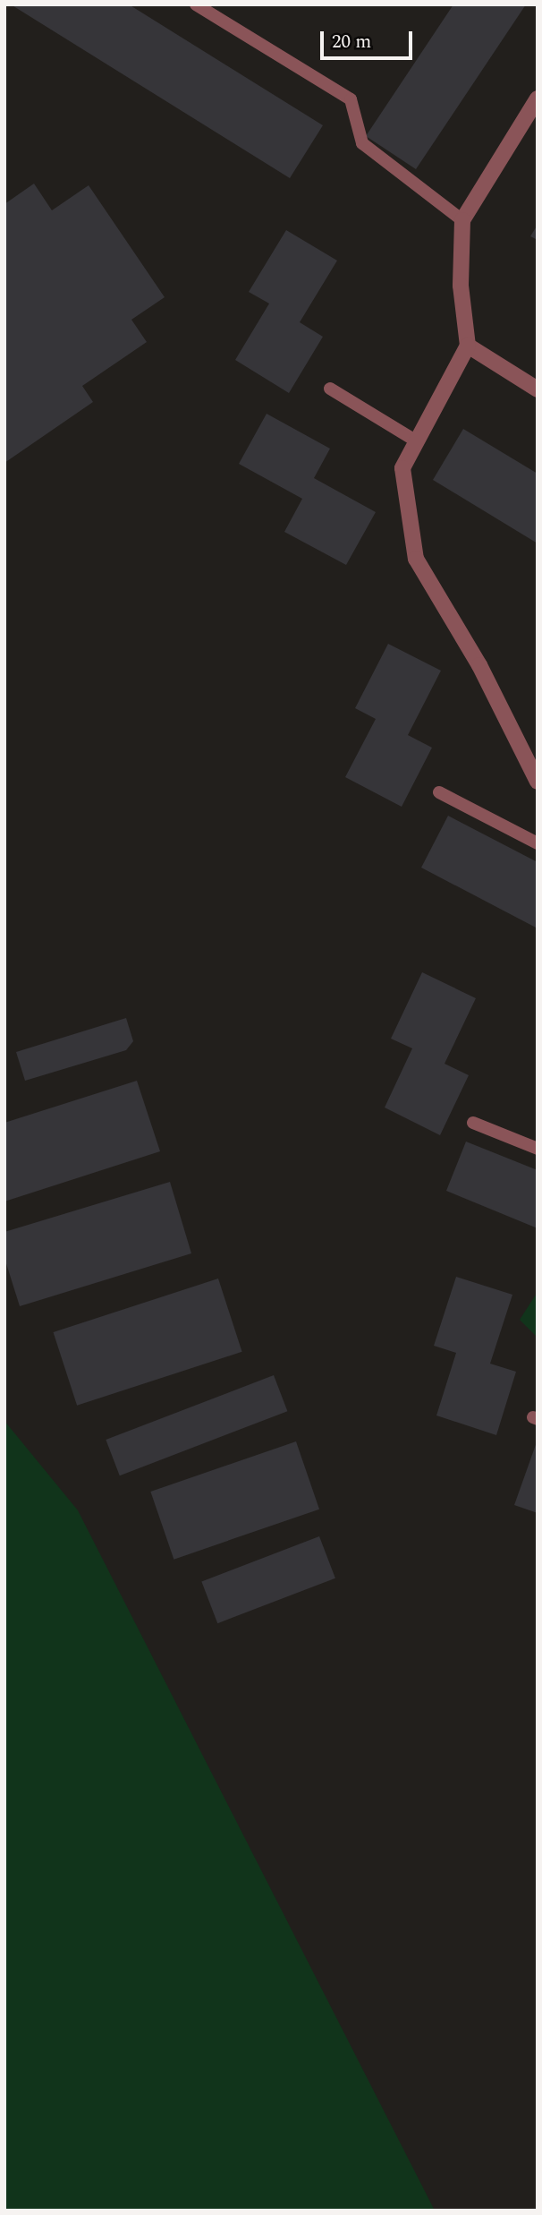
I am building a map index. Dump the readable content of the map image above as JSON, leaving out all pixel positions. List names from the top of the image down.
{
  "scale_bar": "20 m"
}
